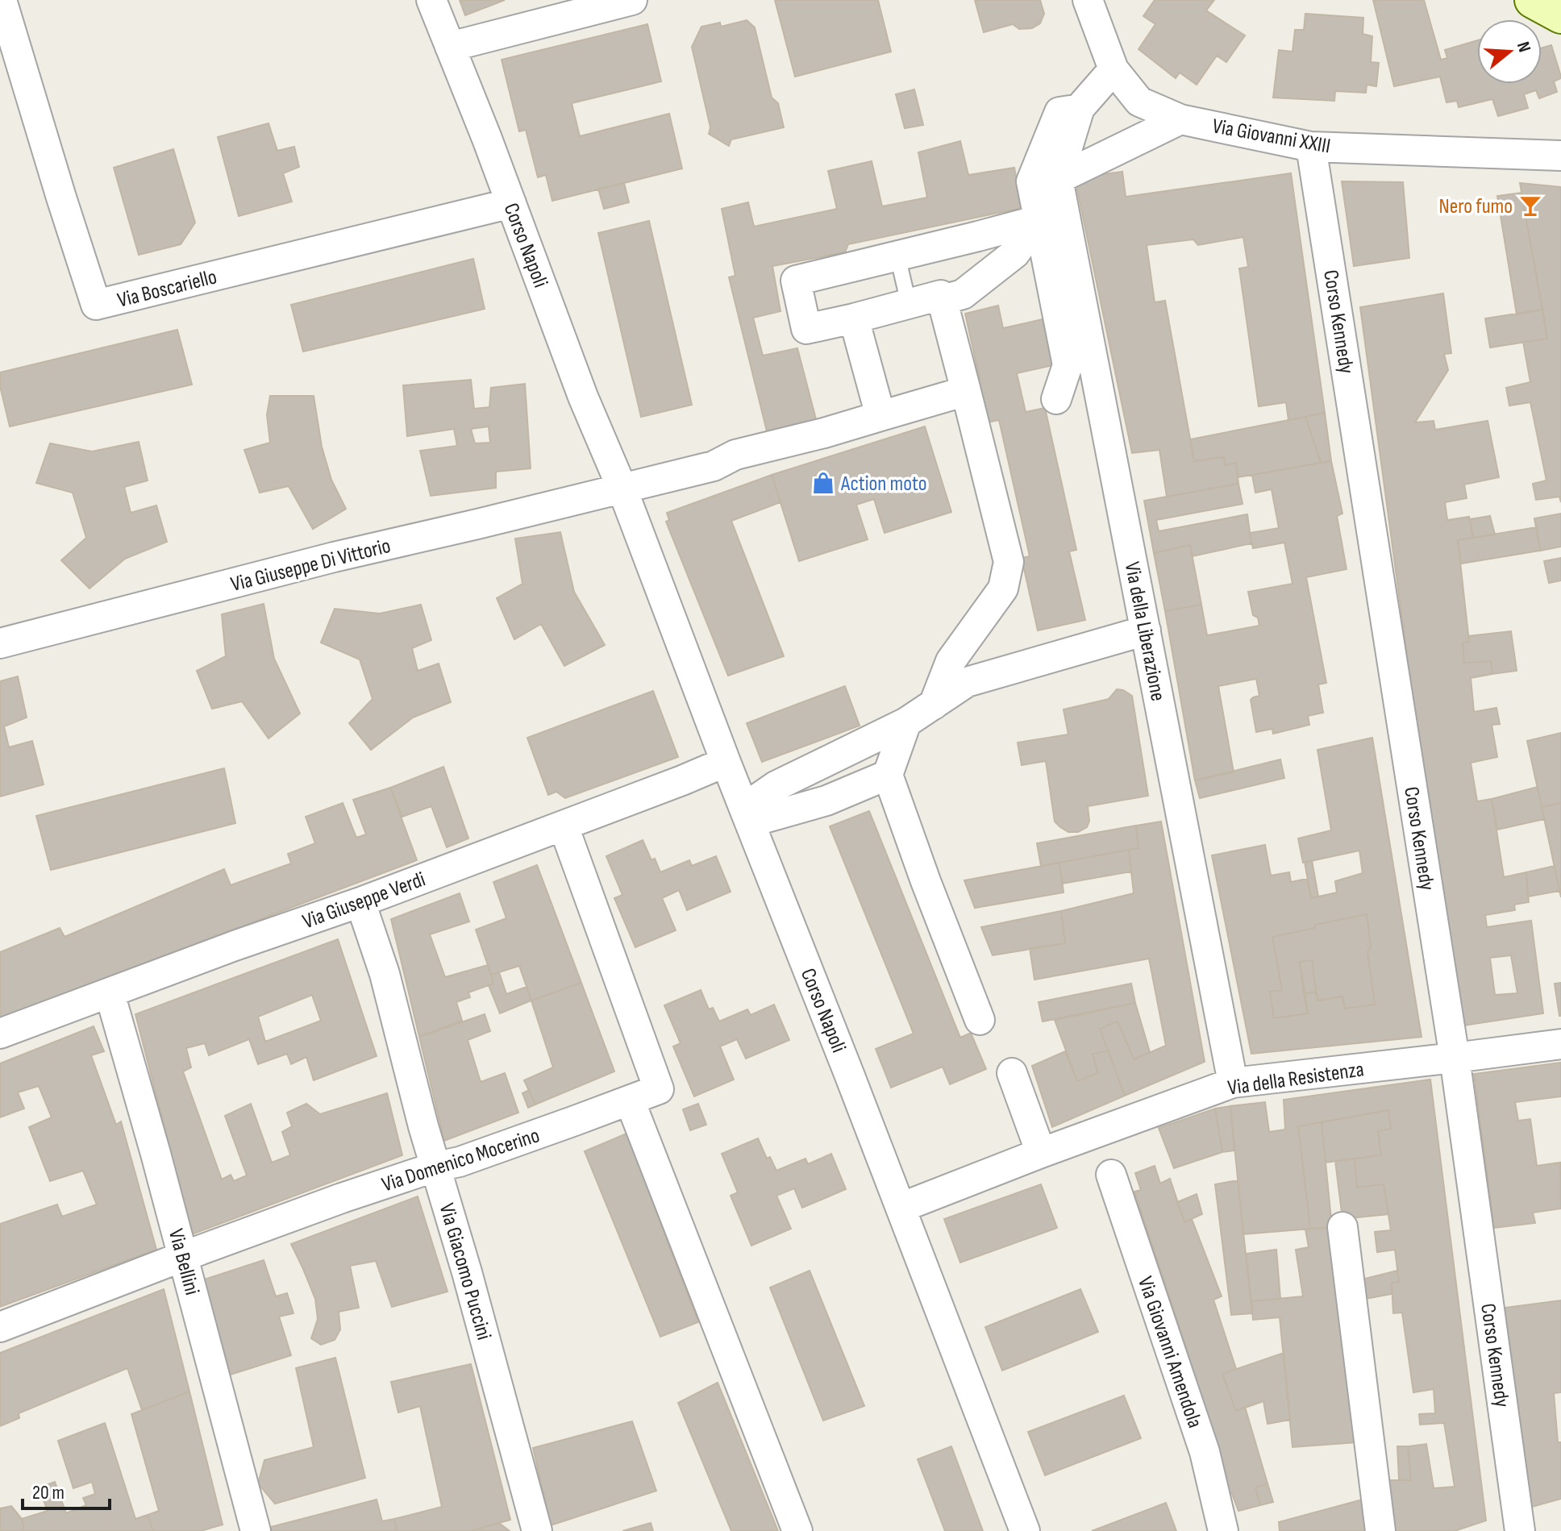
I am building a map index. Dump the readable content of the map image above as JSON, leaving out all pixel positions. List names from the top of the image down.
{
  "streets": {
    "street": [
      "Via Giovanni XXIII",
      "Corso Napoli",
      "Via Boscariello",
      "Corso Kennedy",
      "Via Giuseppe Di Vittorio",
      "Via della Liberazione",
      "Via Giuseppe Verdi",
      "Via della Resistenza",
      "Via Domenico Mocerino",
      "Via Bellini",
      "Via Giacomo Puccini",
      "Via Giovanni Amendola"
    ]
  },
  "crossings": [
    ["Via Giovanni XXIII", "Corso Kennedy"],
    ["Via Giovanni XXIII", "Via della Liberazione"],
    ["Corso Napoli", "Via Boscariello"],
    ["Corso Napoli", "Via Giuseppe Di Vittorio"],
    ["Corso Napoli", "Via Giuseppe Verdi"],
    ["Corso Napoli", "Via della Resistenza"],
    ["Corso Kennedy", "Via della Resistenza"],
    ["Via della Liberazione", "Via della Resistenza"],
    ["Via Giuseppe Verdi", "Via Domenico Mocerino"],
    ["Via Giuseppe Verdi", "Via Bellini"],
    ["Via Giuseppe Verdi", "Via Giacomo Puccini"],
    ["Via Domenico Mocerino", "Via Bellini"],
    ["Via Domenico Mocerino", "Via Giacomo Puccini"]
  ],
  "places": {
    "bar": ["Nero fumo"],
    "shop": ["Action moto"]
  },
  "scale_bar": "20 m",
  "north": "right"
}
